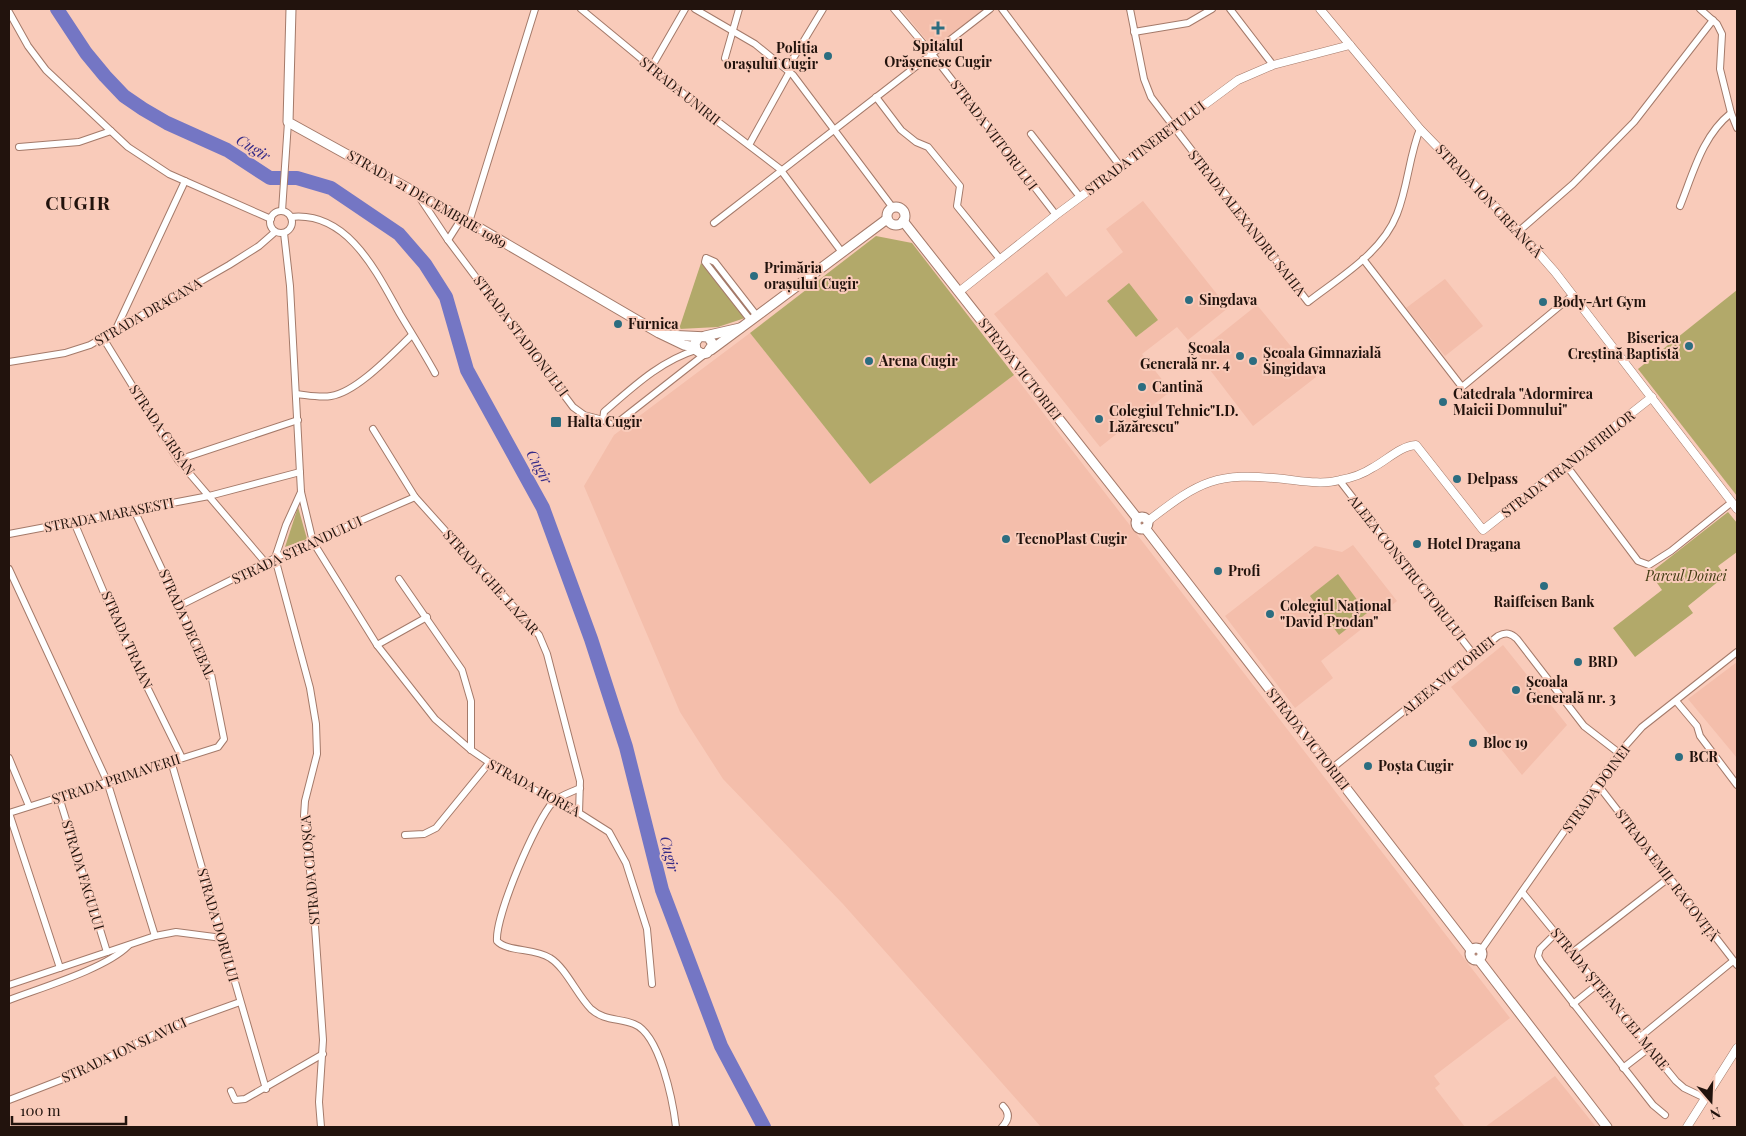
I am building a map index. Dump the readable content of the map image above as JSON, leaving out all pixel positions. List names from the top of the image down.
{
  "streets": {
    "main road": ["STRADA 21 DECEMBRIE 1989", "STRADA VICTORIEI"],
    "street": [
      "STRADA UNIRII",
      "STRADA VIITORULUI",
      "STRADA TINERETULUI",
      "STRADA ION CREANGĂ",
      "STRADA ALEXANDRU SAHIA",
      "STRADA DRAGANA",
      "STRADA STADIONULUI",
      "STRADA CRISAN",
      "STRADA TRANDAFIRILOR",
      "STRADA MARASESTI",
      "STRADA STRANDULUI",
      "ALEEA CONSTRUCTORULUI",
      "STRADA GHE. LAZAR",
      "STRADA DECEBAL",
      "STRADA TRAIAN",
      "ALEEA VICTORIEI",
      "STRADA PRIMAVERII",
      "STRADA HOREA",
      "STRADA DOINEI",
      "STRADA CLOȘCA",
      "STRADA FAGULUI",
      "STRADA EMIL RACOVIȚĂ",
      "STRADA DORULUI",
      "STRADA ȘTEFAN CEL MARE",
      "STRADA ION SLAVICI"
    ]
  },
  "crossings": [
    ["STRADA VIITORULUI", "STRADA TINERETULUI"],
    ["STRADA TINERETULUI", "STRADA ION CREANGĂ"],
    ["STRADA TINERETULUI", "STRADA ALEXANDRU SAHIA"],
    ["STRADA TINERETULUI", "STRADA VICTORIEI"],
    ["STRADA 21 DECEMBRIE 1989", "STRADA STADIONULUI"],
    ["STRADA ION CREANGĂ", "STRADA TRANDAFIRILOR"],
    ["STRADA DRAGANA", "STRADA CRISAN"],
    ["STRADA DRAGANA", "STRADA HOREA"],
    ["STRADA VICTORIEI", "ALEEA VICTORIEI"],
    ["STRADA VICTORIEI", "STRADA DOINEI"],
    ["STRADA CRISAN", "STRADA MARASESTI"],
    ["STRADA CRISAN", "STRADA STRANDULUI"],
    ["STRADA TRANDAFIRILOR", "ALEEA CONSTRUCTORULUI"],
    ["STRADA MARASESTI", "STRADA DECEBAL"],
    ["STRADA MARASESTI", "STRADA TRAIAN"],
    ["STRADA MARASESTI", "STRADA HOREA"],
    ["STRADA STRANDULUI", "STRADA GHE. LAZAR"],
    ["STRADA STRANDULUI", "STRADA DECEBAL"],
    ["STRADA STRANDULUI", "STRADA HOREA"],
    ["STRADA STRANDULUI", "STRADA CLOȘCA"],
    ["ALEEA CONSTRUCTORULUI", "ALEEA VICTORIEI"],
    ["STRADA GHE. LAZAR", "STRADA HOREA"],
    ["STRADA DECEBAL", "STRADA PRIMAVERII"],
    ["STRADA TRAIAN", "STRADA PRIMAVERII"],
    ["ALEEA VICTORIEI", "STRADA DOINEI"],
    ["STRADA PRIMAVERII", "STRADA FAGULUI"],
    ["STRADA PRIMAVERII", "STRADA DORULUI"],
    ["STRADA DOINEI", "STRADA EMIL RACOVIȚĂ"],
    ["STRADA DOINEI", "STRADA ȘTEFAN CEL MARE"],
    ["STRADA DORULUI", "STRADA ION SLAVICI"]
  ],
  "districts": ["CUGIR"],
  "water": ["Cugir"],
  "parks": ["Parcul Doinei"],
  "places": {
    "health": ["Spitalul Orășenesc Cugir"],
    "other": [
      "Poliția orașului Cugir",
      "Primăria orașului Cugir",
      "Singdava",
      "Body-Art Gym",
      "Furnica",
      "Biserica Creștină Baptistă",
      "Școala Generală nr. 4",
      "Arena Cugir",
      "Școala Gimnazială Singidava",
      "Cantină",
      "Catedrala \"Adormirea Maicii Domnului\"",
      "Colegiul Tehnic\"I.D. Lăzărescu\"",
      "Delpass",
      "TecnoPlast Cugir",
      "Hotel Dragana",
      "Profi",
      "Raiffeisen Bank",
      "Colegiul Național \"David Prodan\"",
      "BRD",
      "Școala Generală nr. 3",
      "Bloc 19",
      "BCR",
      "Poșta Cugir"
    ],
    "transit": ["Halta Cugir"]
  },
  "scale_bar": "100 m",
  "north": "bottom"
}
